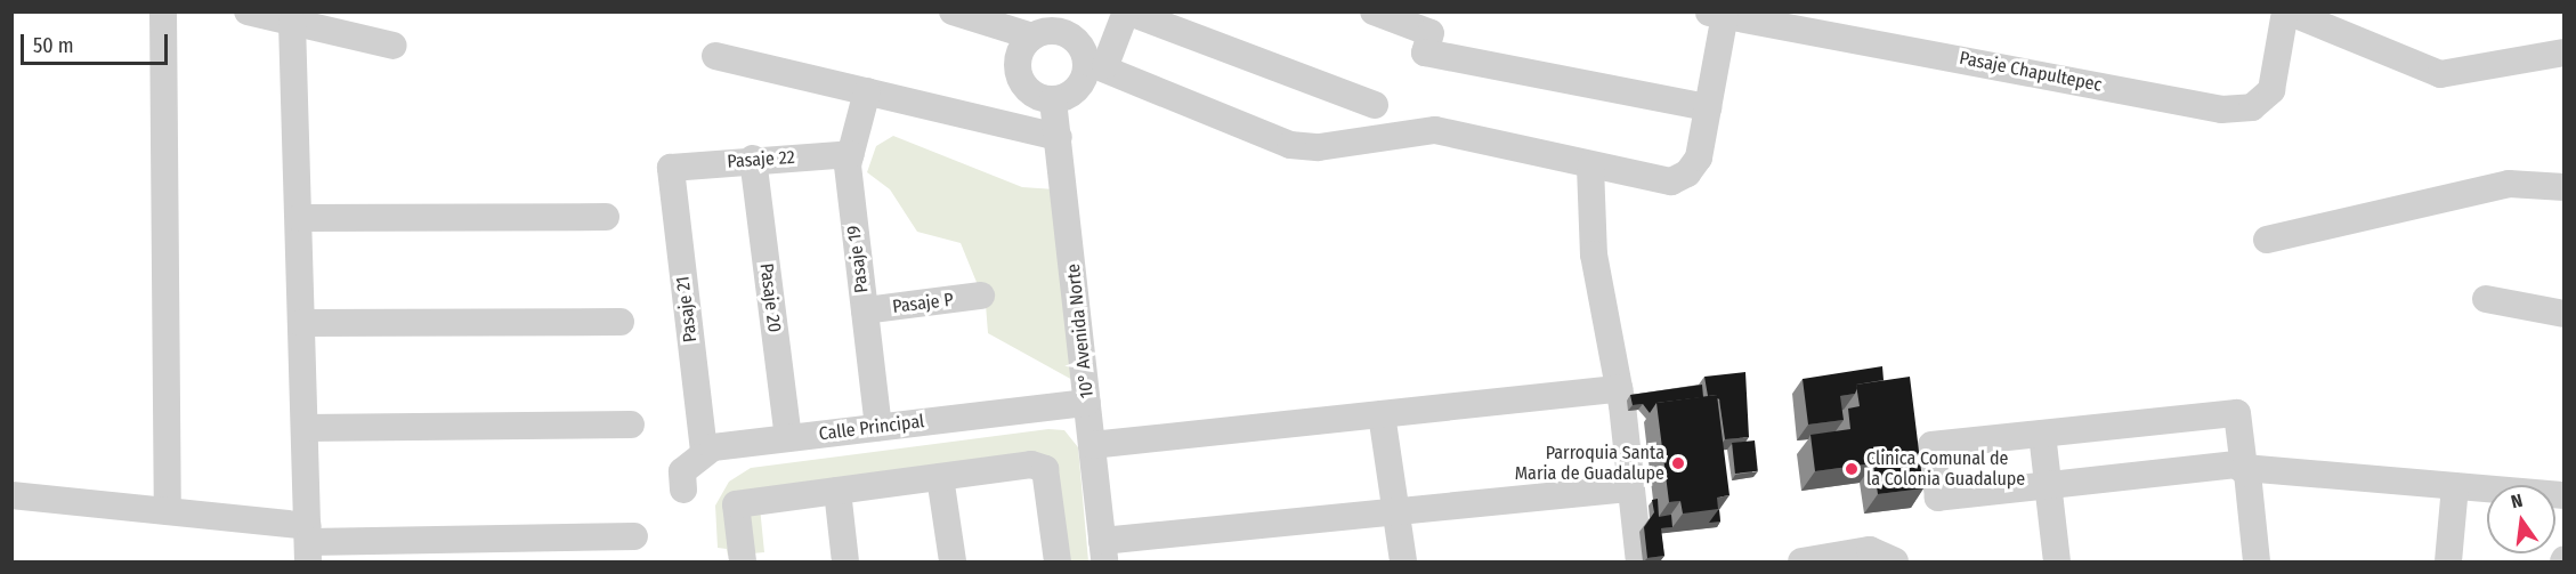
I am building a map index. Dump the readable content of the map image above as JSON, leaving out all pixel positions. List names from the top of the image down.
{
  "streets": {
    "street": [
      "Pasaje Chapultepec",
      "Pasaje 22",
      "Pasaje 19",
      "Pasaje 20",
      "Pasaje P",
      "Pasaje 21",
      "10° Avenida Norte",
      "Calle Principal"
    ]
  },
  "crossings": [
    ["Pasaje 22", "Pasaje 19"],
    ["Pasaje 22", "Pasaje 20"],
    ["Pasaje 22", "Pasaje 21"],
    ["Pasaje 19", "Pasaje P"],
    ["Pasaje 19", "Calle Principal"],
    ["Pasaje 20", "Calle Principal"],
    ["Pasaje 21", "Calle Principal"],
    ["10° Avenida Norte", "Calle Principal"]
  ],
  "places": ["Parroquia Santa Maria de Guadalupe", "Clinica Comunal de la Colonia Guadalupe"],
  "scale_bar": "50 m",
  "north": "top"
}
